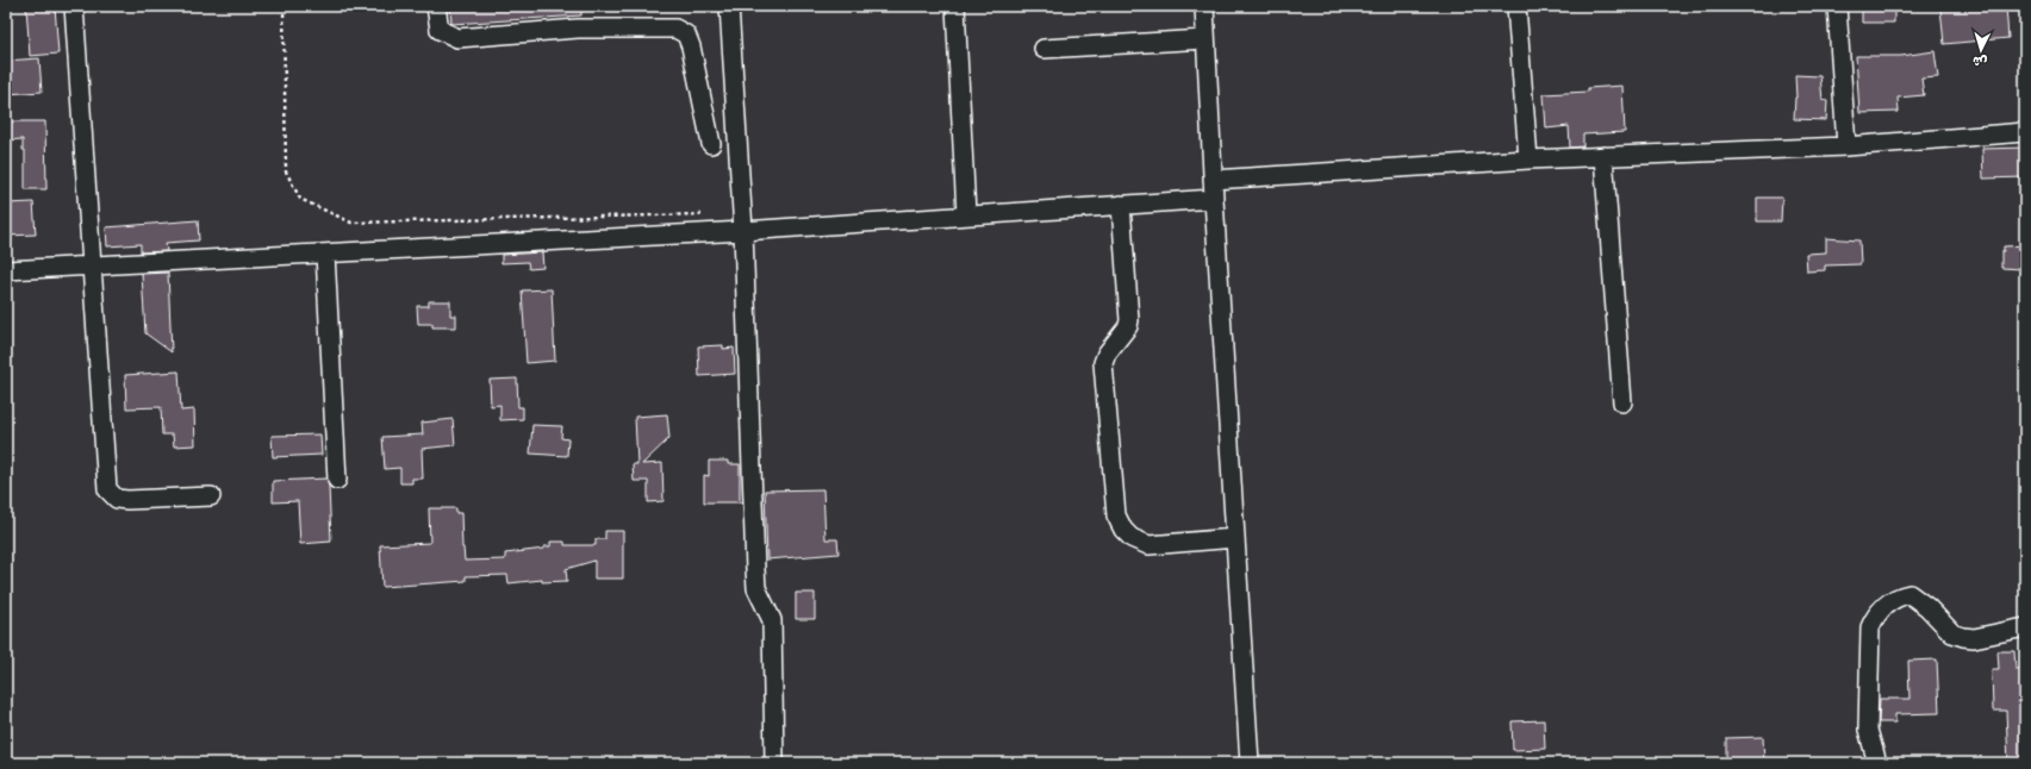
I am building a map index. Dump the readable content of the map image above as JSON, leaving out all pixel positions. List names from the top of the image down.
{
  "north": "bottom"
}
